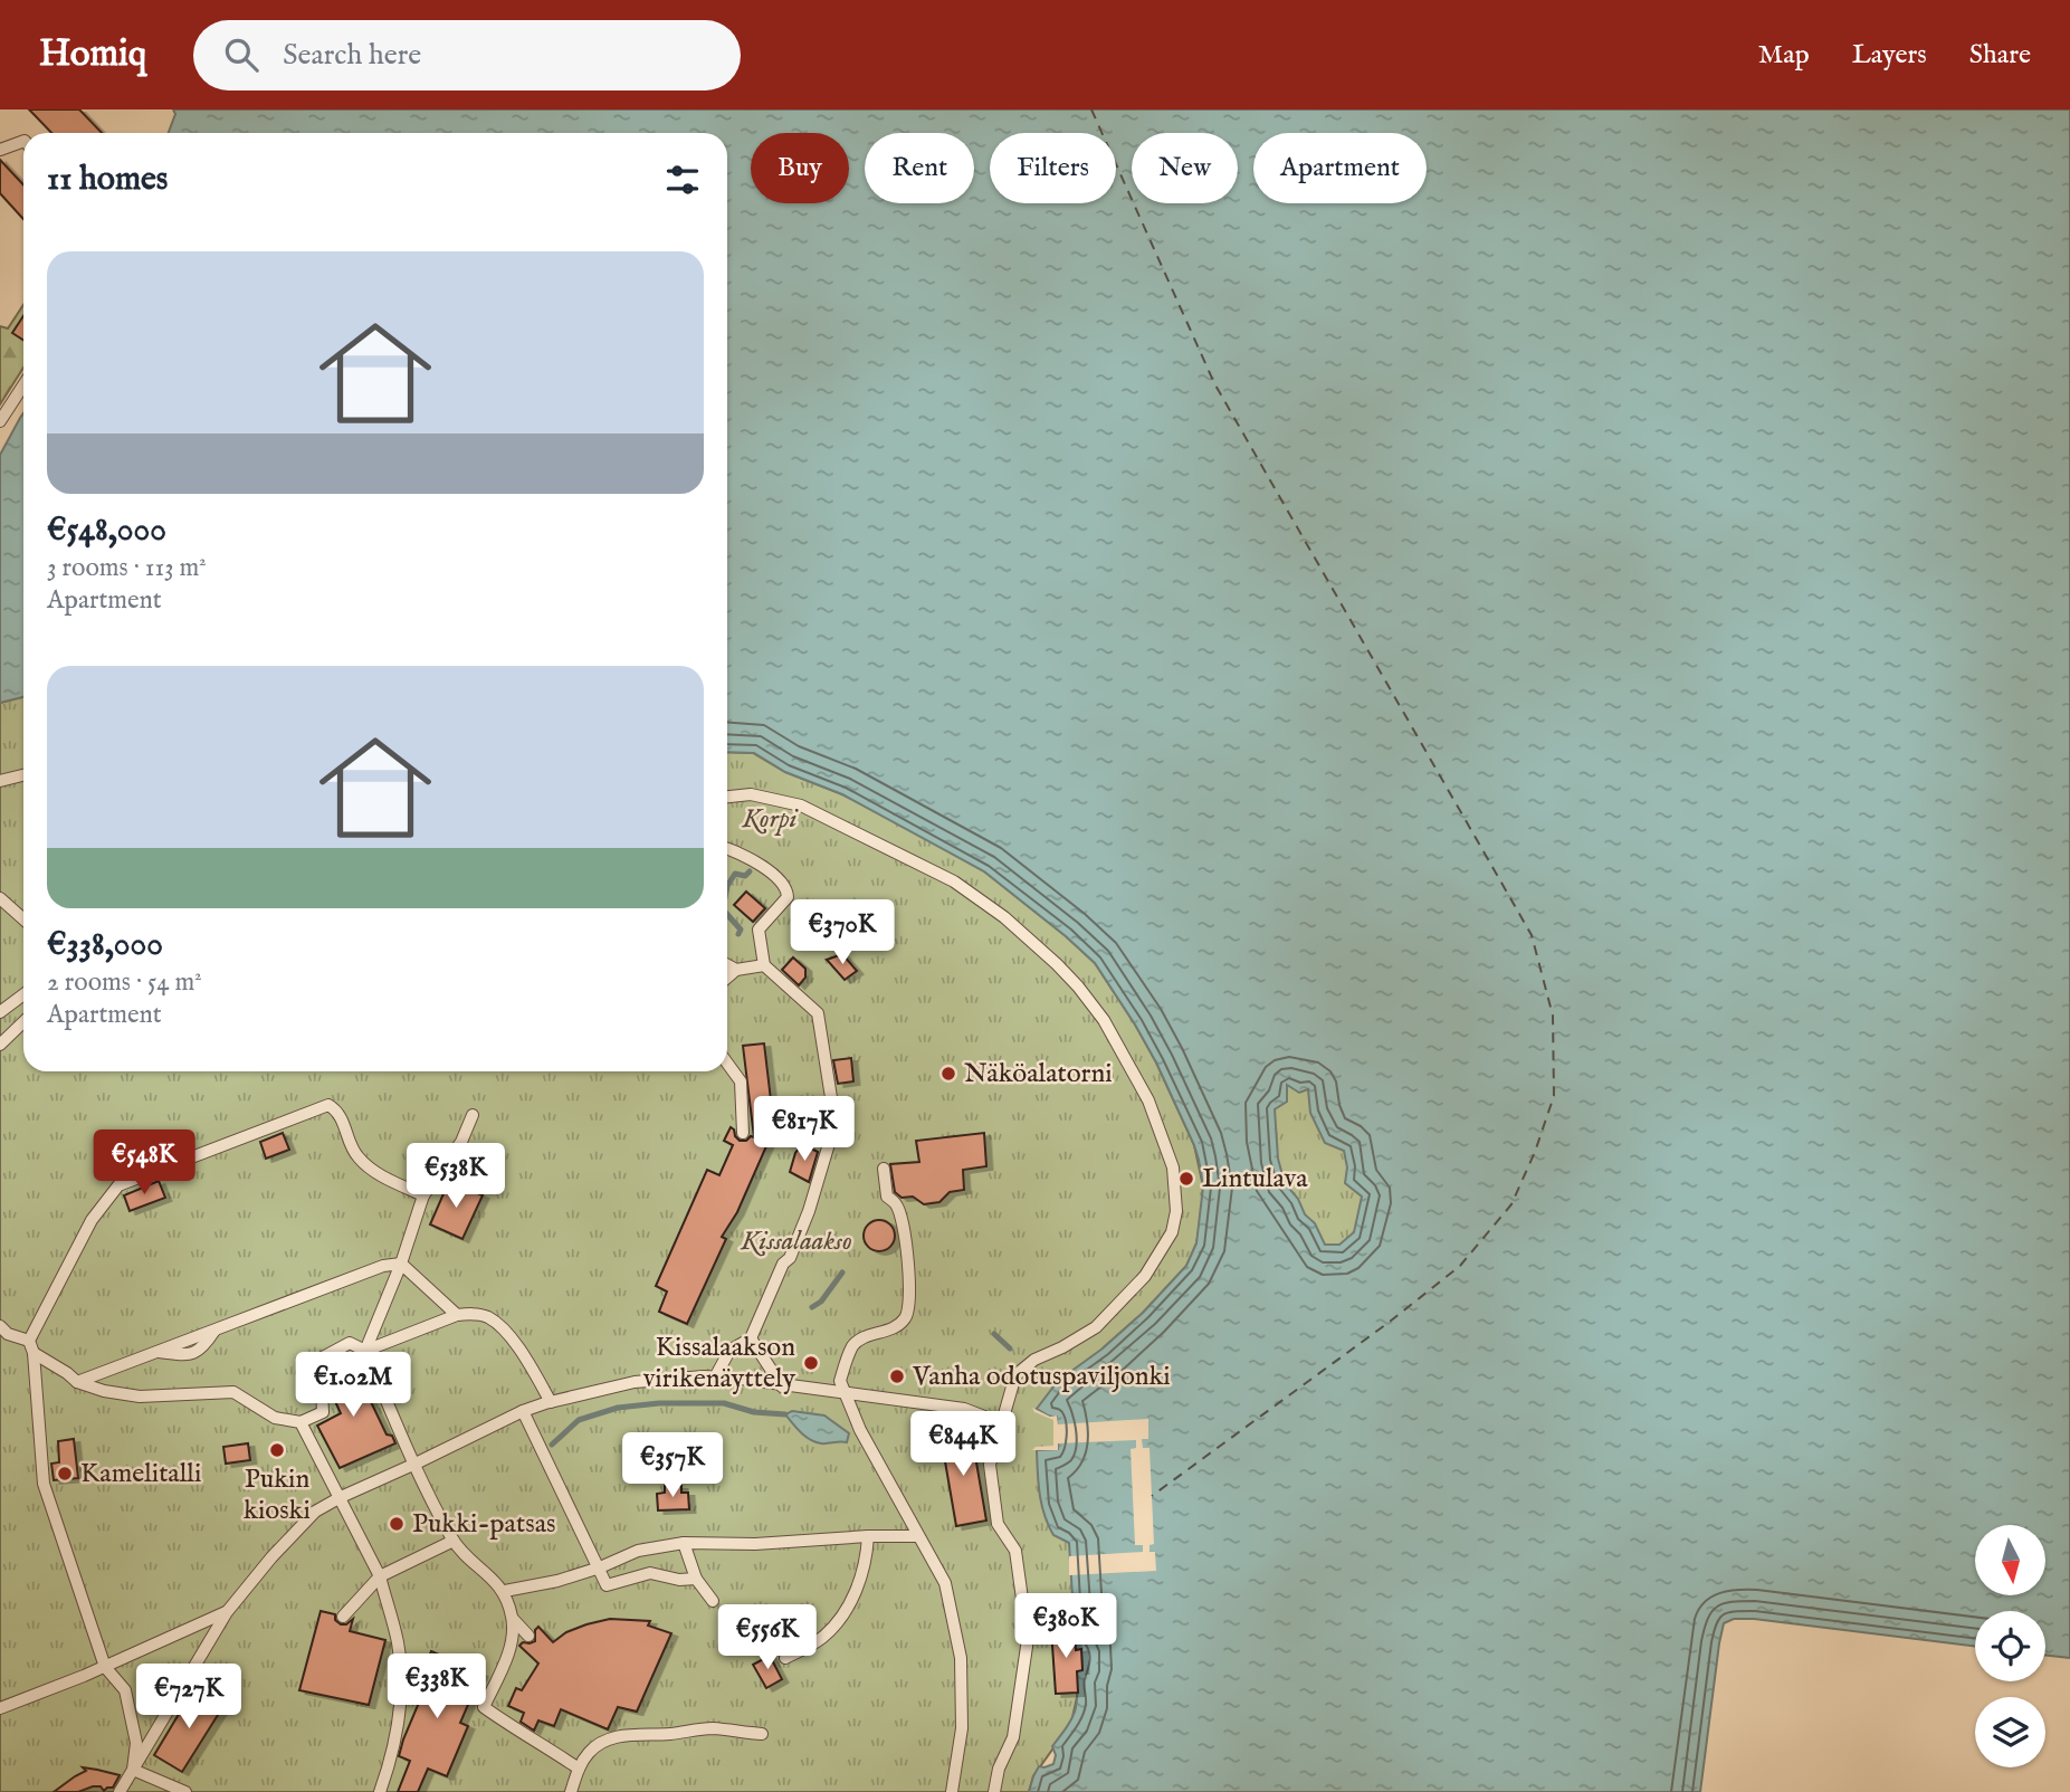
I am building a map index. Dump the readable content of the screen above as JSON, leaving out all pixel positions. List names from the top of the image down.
{
  "parks": ["Korpi", "Kissalaakso"],
  "places": [
    "Näköalatorni",
    "Lintulava",
    "Kissalaakson virikenäyttely",
    "Vanha odotuspaviljonki",
    "Pukin kioski",
    "Kamelitalli",
    "Pukki-patsas"
  ],
  "north": "bottom",
  "page": {
    "header": "Homiq",
    "search": "Search here",
    "nav": ["Map", "Layers", "Share"],
    "chip": [
      "Buy",
      "Rent",
      "Filters",
      "New",
      "Apartment"
    ],
    "heading": "11 homes",
    "list": [
      {
        "name": "€548,000",
        "note": "3 rooms · 113 m² · Apartment"
      },
      {
        "name": "€338,000",
        "note": "2 rooms · 54 m² · Apartment"
      }
    ],
    "price": [
      "€370K",
      "€817K",
      "€548K",
      "€538K",
      "€1.02M",
      "€844K",
      "€357K",
      "€380K",
      "€556K",
      "€338K",
      "€727K"
    ]
  }
}
